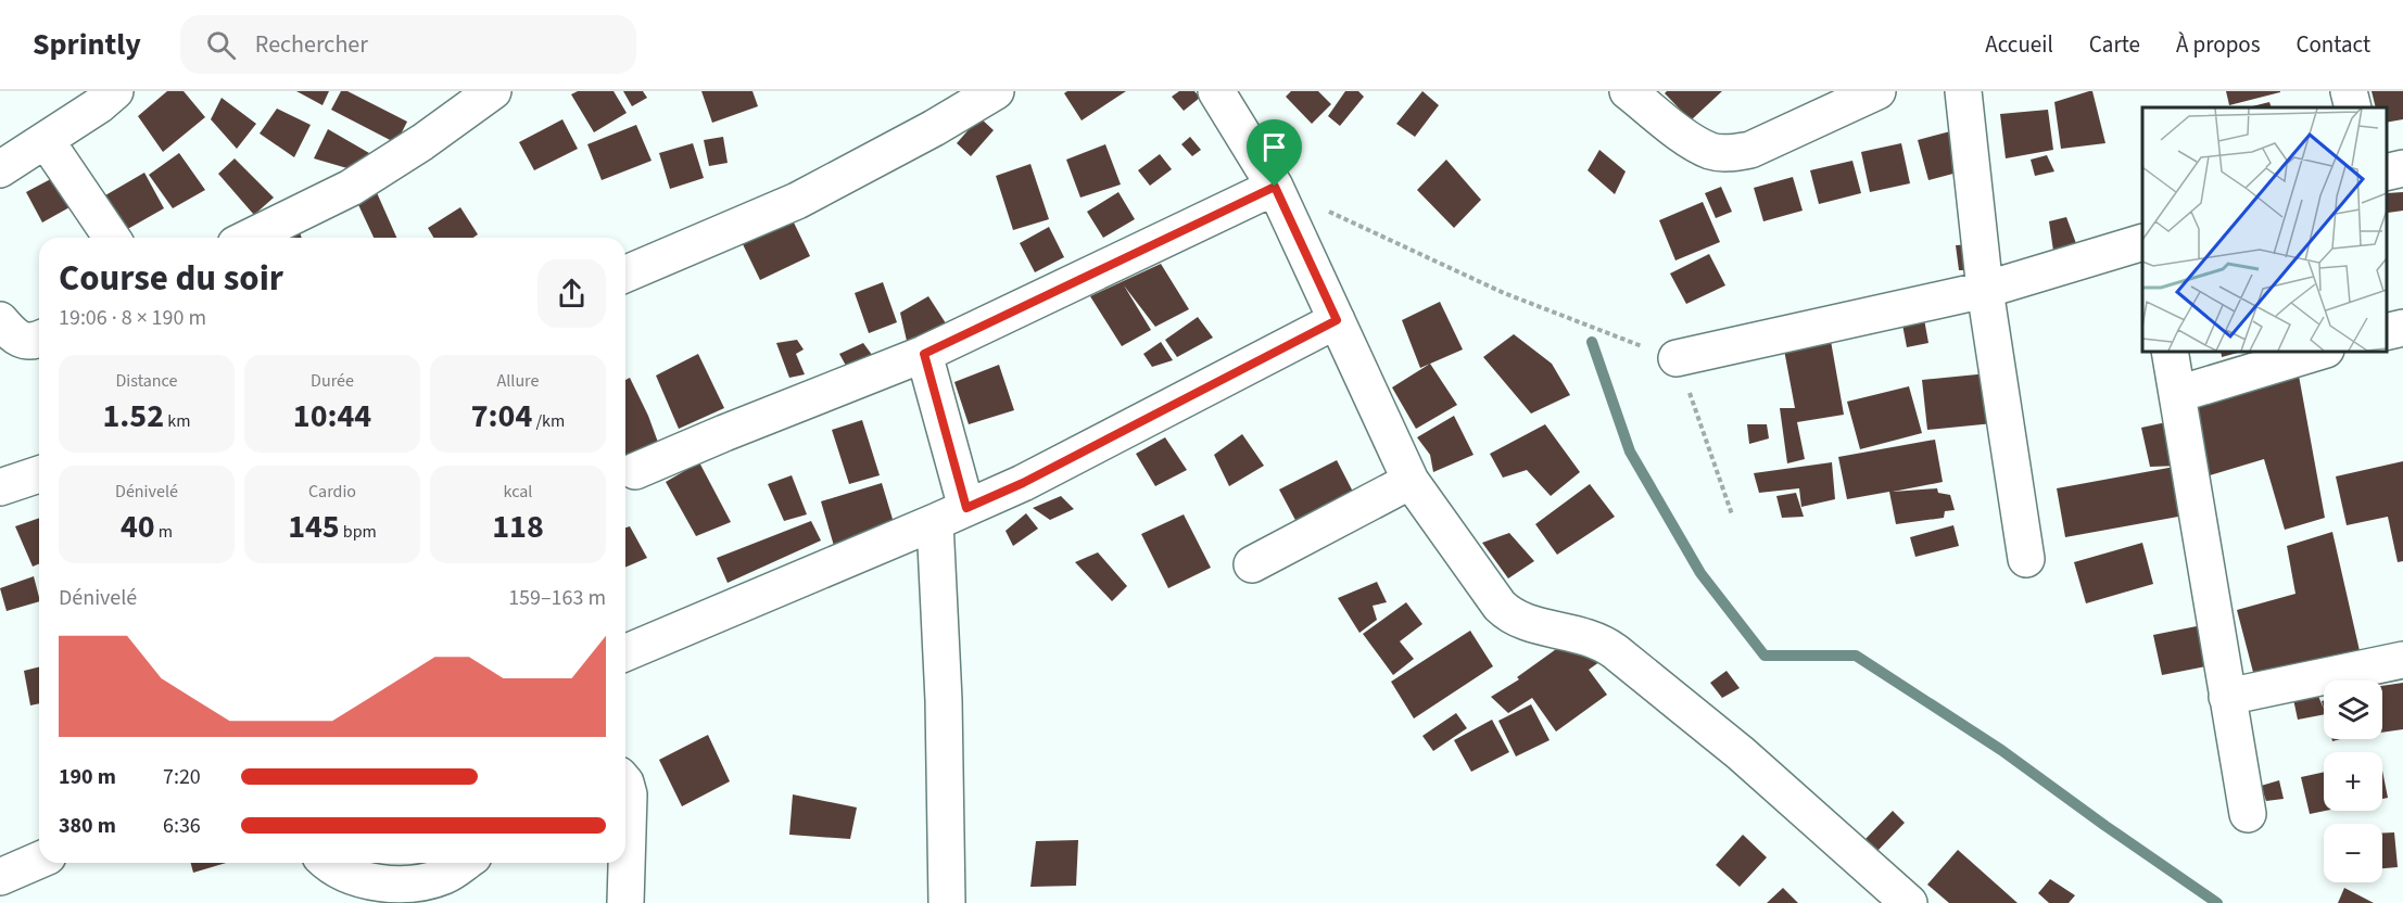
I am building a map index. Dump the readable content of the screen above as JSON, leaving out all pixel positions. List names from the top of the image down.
{
  "page": {
    "header": "Sprintly",
    "search": "Rechercher",
    "nav": [
      "Accueil",
      "Carte",
      "À propos",
      "Contact"
    ],
    "heading": ["Course du soir", "19:06 · 8 × 190 m"],
    "stats": [
      ["Distance", "1.52 km"],
      ["Durée", "10:44"],
      ["Allure", "7:04 /km"],
      ["Dénivelé", "40 m"],
      ["Cardio", "145 bpm"],
      ["kcal", "118"]
    ],
    "chart": ["Dénivelé", "159–163 m"],
    "map_buttons": ["+", "−"],
    "list": [
      {
        "name": "190 m",
        "note": "7:20"
      },
      {
        "name": "380 m",
        "note": "6:36"
      }
    ]
  }
}
